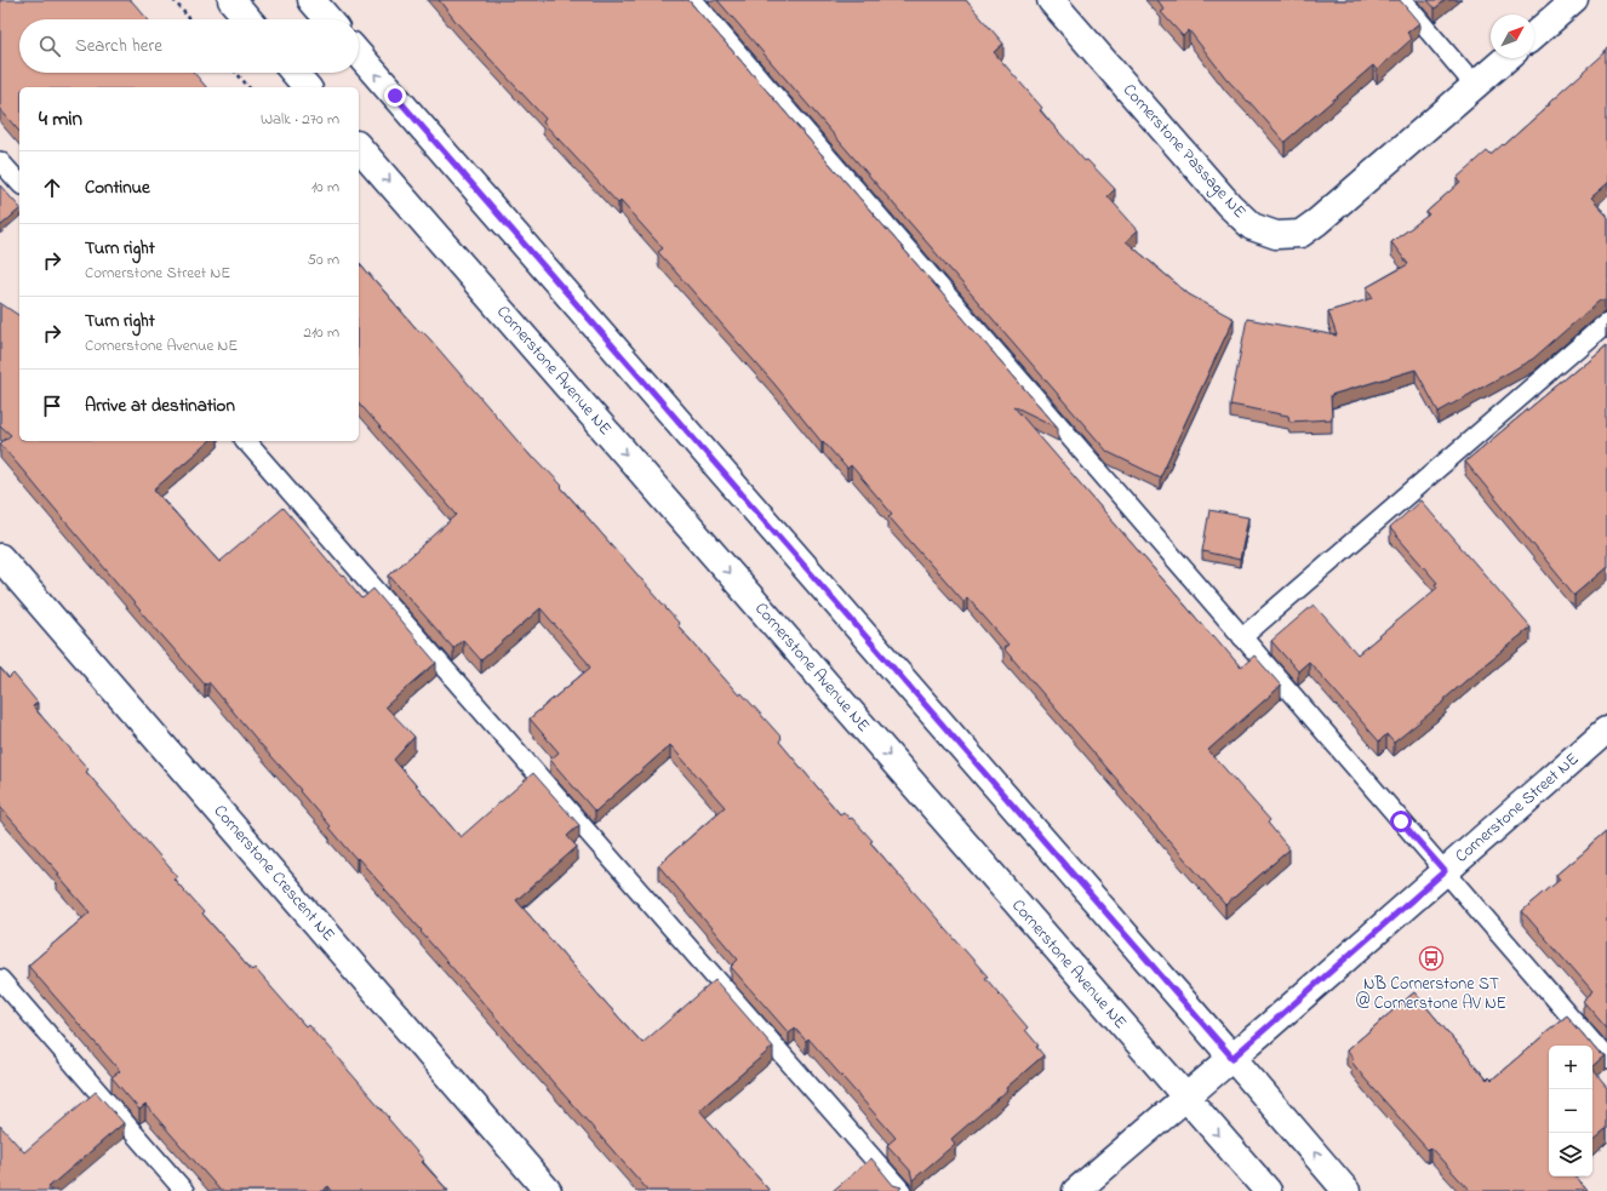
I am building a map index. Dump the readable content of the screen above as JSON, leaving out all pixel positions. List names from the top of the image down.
{
  "streets": {
    "street": [
      "Cornerstone Passage NE",
      "Cornerstone Avenue NE",
      "Cornerstone Street NE",
      "Cornerstone Crescent NE"
    ]
  },
  "crossings": [
    ["Cornerstone Avenue NE", "Cornerstone Street NE"]
  ],
  "places": {
    "bus stop": ["NB Cornerstone ST @ Cornerstone AV NE"]
  },
  "north": "top right",
  "page": {
    "search": "Search here",
    "heading": ["4 min", "Walk · 270 m"],
    "list": [
      ["Continue", "10 m"],
      ["Turn right", "Cornerstone Street NE", "50 m"],
      ["Turn right", "Cornerstone Avenue NE", "210 m"],
      "Arrive at destination"
    ],
    "map_buttons": ["+", "−"]
  }
}
